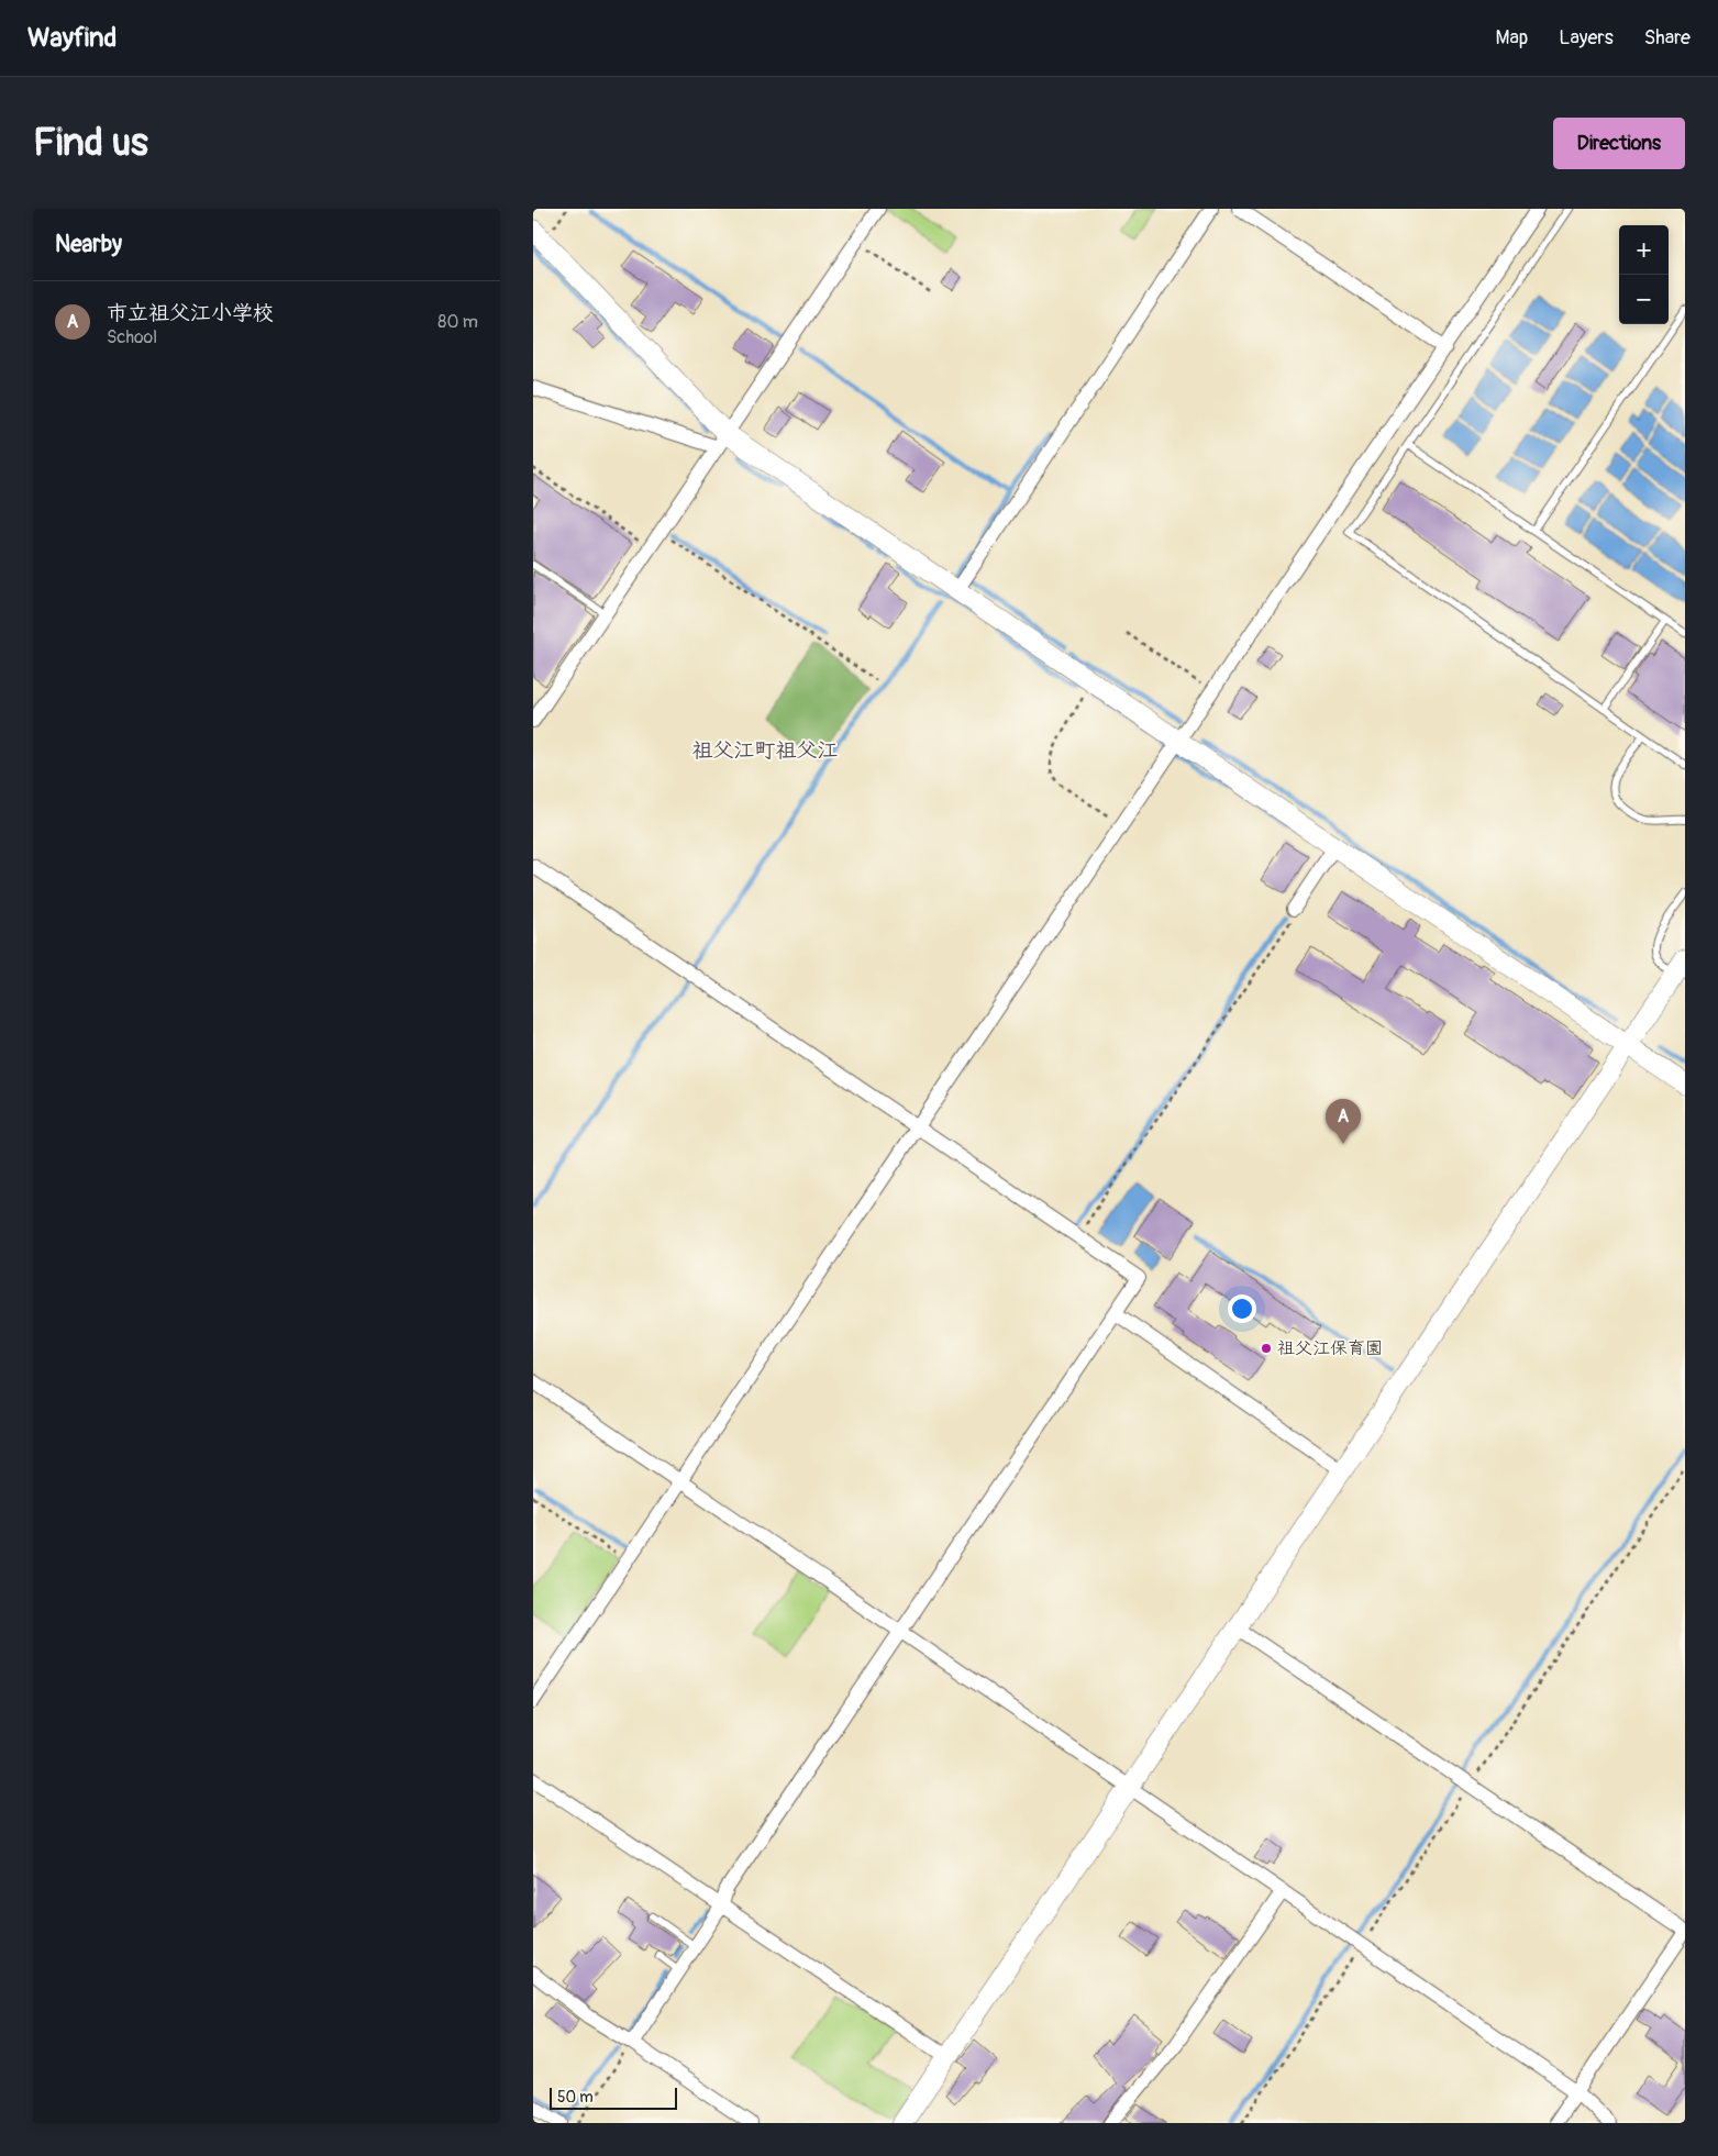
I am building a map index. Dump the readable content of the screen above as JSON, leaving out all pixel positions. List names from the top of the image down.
{
  "districts": ["祖父江町祖父江"],
  "places": ["祖父江保育園"],
  "scale_bar": "50 m",
  "page": {
    "header": "Wayfind",
    "nav": ["Map", "Layers", "Share"],
    "buttons": "Directions",
    "title": "Find us",
    "heading": "Nearby",
    "map_buttons": ["+", "−"],
    "list": [
      {
        "mark": "A",
        "name": "市立祖父江小学校",
        "note": "School",
        "value": "80 m"
      }
    ],
    "pins": "A",
    "scale": "50 m"
  }
}
